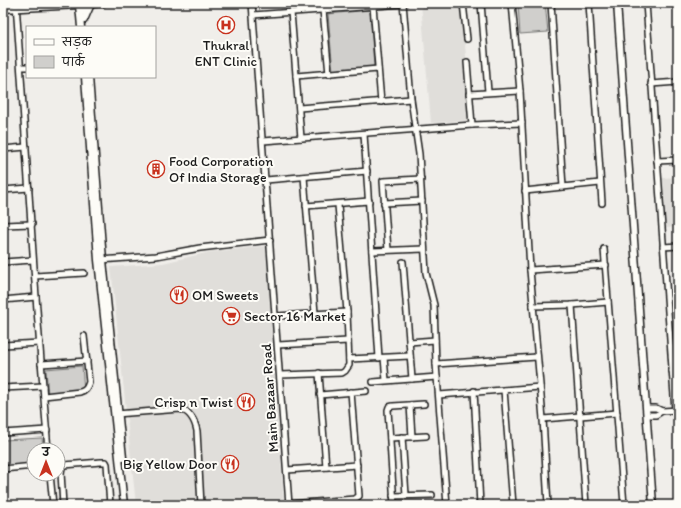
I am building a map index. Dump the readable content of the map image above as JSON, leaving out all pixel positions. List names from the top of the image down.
{
  "streets": {
    "street": ["Main Bazaar Road"]
  },
  "places": {
    "hospital": ["Thukral ENT Clinic"],
    "building": ["Food Corporation Of India Storage"],
    "restaurant": ["OM Sweets", "Crisp n Twist", "Big Yellow Door"],
    "supermarket": ["Sector 16 Market"]
  },
  "legend": ["सड़क", "पार्क"],
  "north": "top"
}
